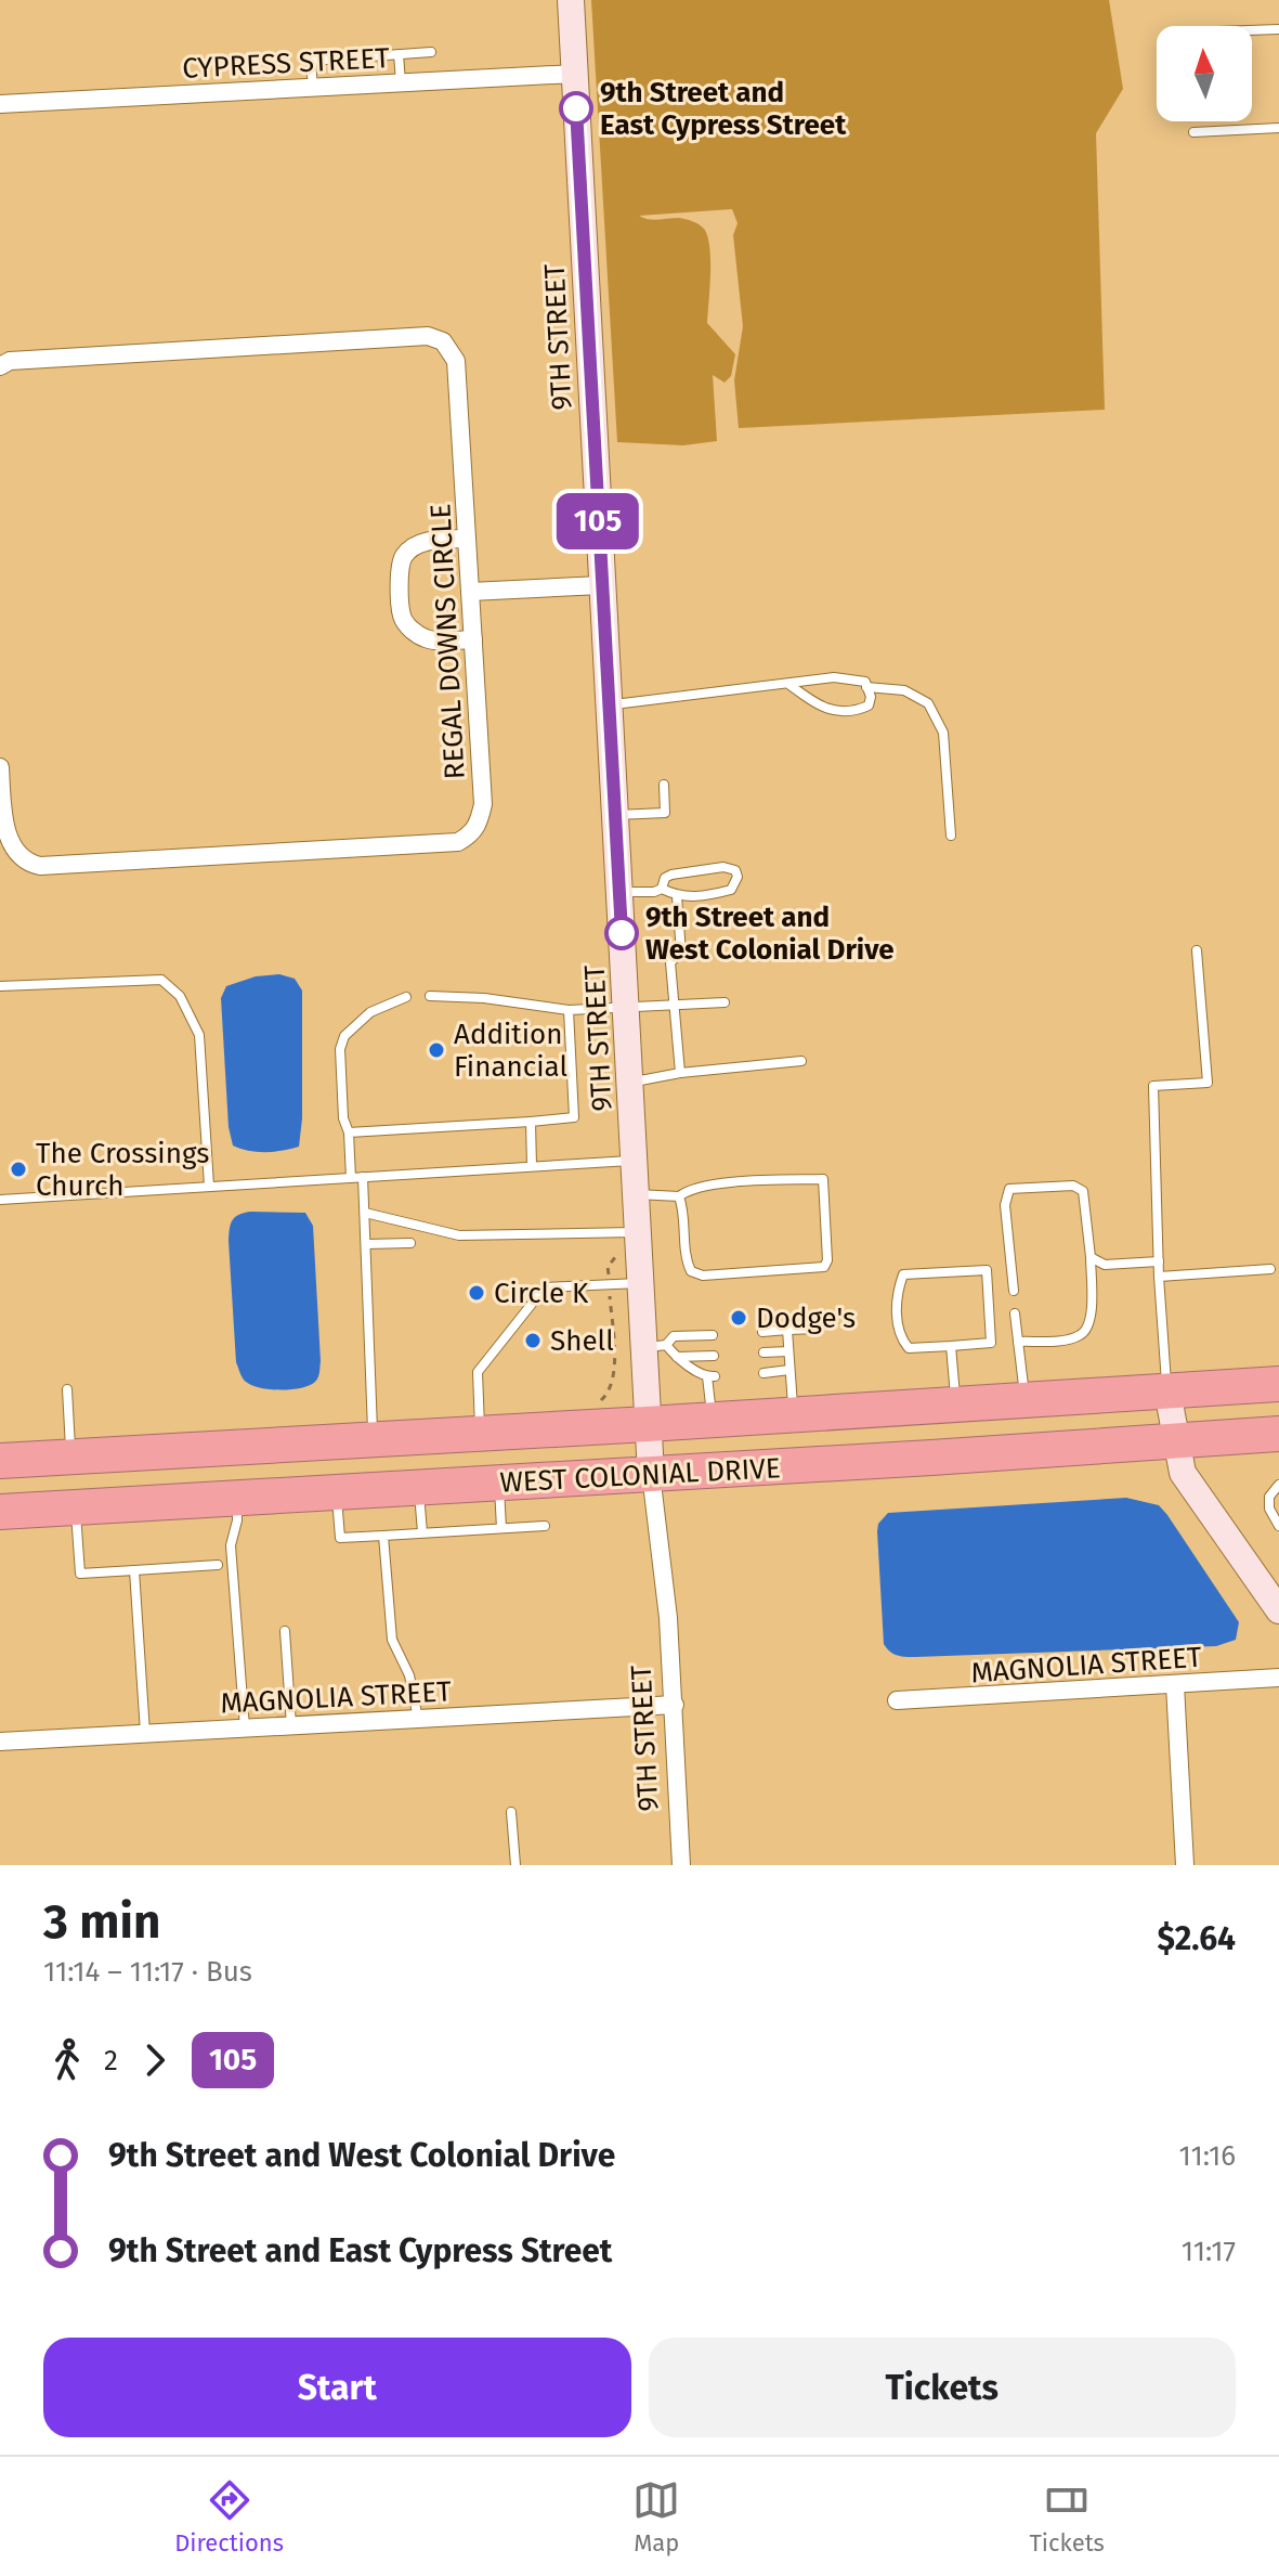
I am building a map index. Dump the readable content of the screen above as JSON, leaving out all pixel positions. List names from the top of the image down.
{
  "streets": {
    "highway": ["WEST COLONIAL DRIVE"],
    "street": [
      "CYPRESS STREET",
      "9TH STREET",
      "REGAL DOWNS CIRCLE",
      "MAGNOLIA STREET"
    ]
  },
  "crossings": [
    ["CYPRESS STREET", "9TH STREET"],
    ["9TH STREET", "WEST COLONIAL DRIVE"],
    ["9TH STREET", "MAGNOLIA STREET"]
  ],
  "places": [
    "9th Street and East Cypress Street",
    "9th Street and West Colonial Drive",
    "Addition Financial",
    "The Crossings Church",
    "Circle K",
    "Dodge's",
    "Shell"
  ],
  "lines": ["bus line 105"],
  "north": "top",
  "page": {
    "on_map": "105",
    "heading": ["3 min", "11:14 – 11:17 · Bus", "$2.64"],
    "legs": ["2", "105"],
    "list": [
      {
        "name": "9th Street and West Colonial Drive",
        "value": "11:16"
      },
      {
        "name": "9th Street and East Cypress Street",
        "value": "11:17"
      }
    ],
    "buttons": ["Start", "Tickets"],
    "tabs": ["Directions", "Map", "Tickets"]
  }
}
